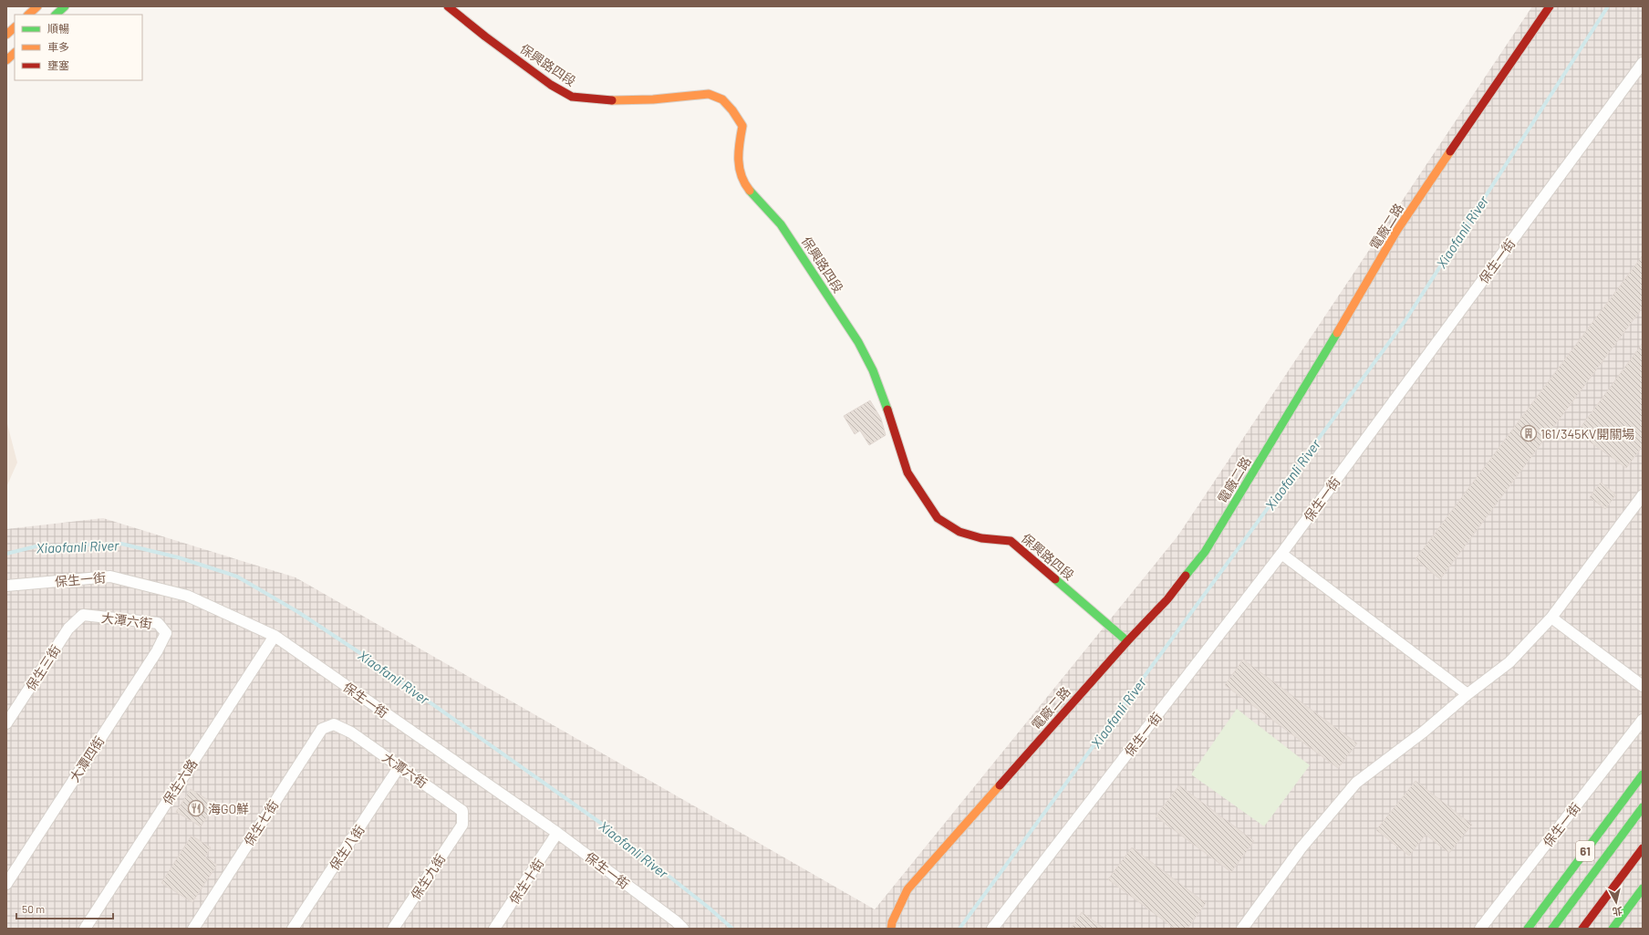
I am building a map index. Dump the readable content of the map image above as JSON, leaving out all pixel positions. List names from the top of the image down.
{
  "streets": {
    "main road": ["保興路四段", "電廠二路", "61"],
    "street": [
      "保生一街",
      "大潭六街",
      "保生三街",
      "大潭四街",
      "保生六路",
      "保生七街",
      "保生八街",
      "保生九街",
      "保生十街"
    ]
  },
  "crossings": [
    ["保興路四段", "電廠二路"],
    ["保生一街", "保生六路"],
    ["保生一街", "保生十街"],
    ["大潭六街", "保生三街"],
    ["大潭六街", "大潭四街"],
    ["大潭六街", "保生七街"],
    ["大潭六街", "保生八街"],
    ["大潭六街", "保生九街"]
  ],
  "water": ["Xiaofanli River"],
  "places": {
    "building": ["161/345KV開關場"],
    "restaurant": ["海GO鮮"]
  },
  "legend": ["順暢", "車多", "壅塞"],
  "scale_bar": "50 m",
  "north": "bottom"
}
